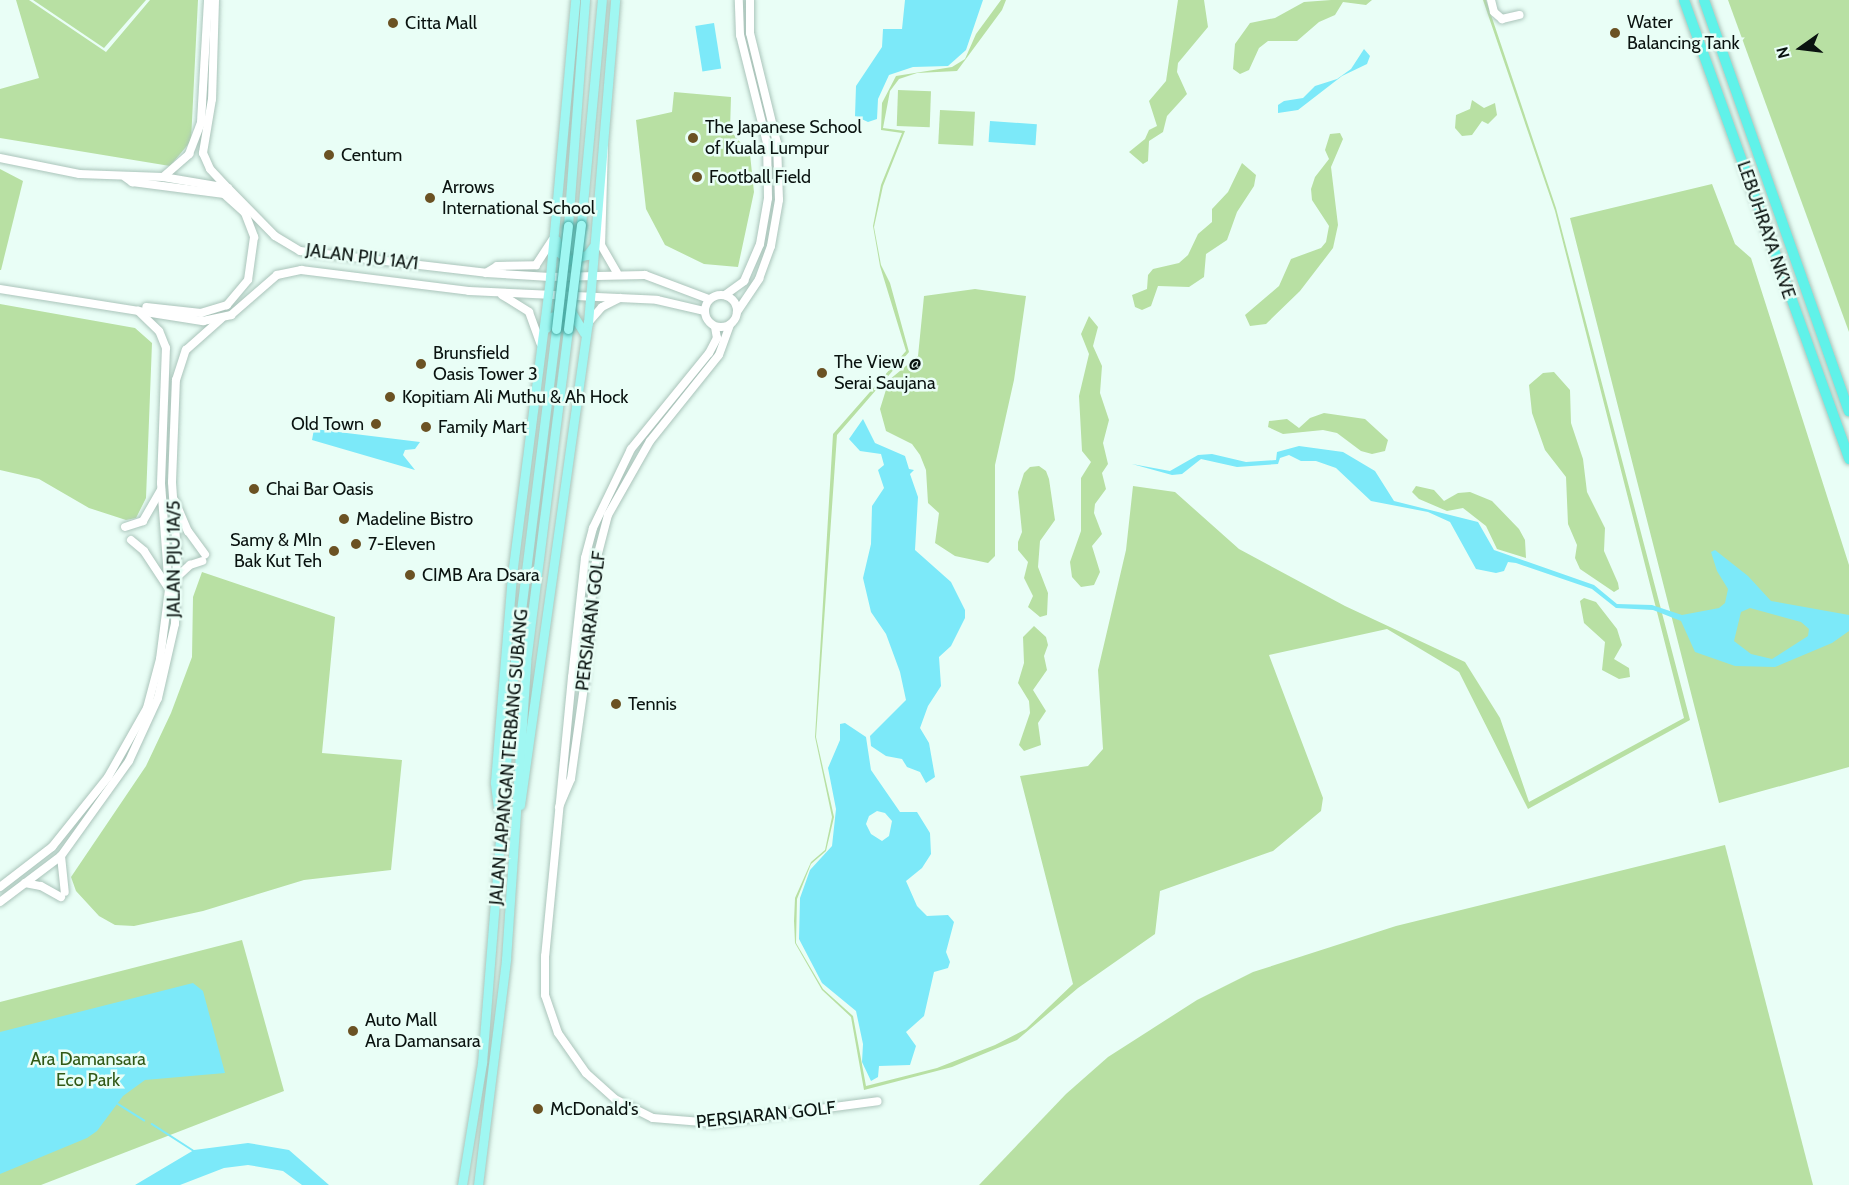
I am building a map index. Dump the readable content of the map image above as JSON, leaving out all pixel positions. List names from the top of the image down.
{
  "streets": {
    "highway": ["LEBUHRAYA NKVE"],
    "main road": ["JALAN LAPANGAN TERBANG SUBANG"],
    "street": ["JALAN PJU 1A/1", "JALAN PJU 1A/5", "PERSIARAN GOLF"]
  },
  "crossings": [
    ["JALAN PJU 1A/1", "JALAN PJU 1A/5"],
    ["JALAN PJU 1A/1", "PERSIARAN GOLF"]
  ],
  "parks": ["Ara Damansara Eco Park"],
  "places": [
    "Citta Mall",
    "Water Balancing Tank",
    "The Japanese School of Kuala Lumpur",
    "Centum",
    "Football Field",
    "Arrows International School",
    "Brunsfield Oasis Tower 3",
    "The View @ Serai Saujana",
    "Kopitiam Ali Muthu & Ah Hock",
    "Old Town",
    "Family Mart",
    "Chai Bar Oasis",
    "Madeline Bistro",
    "7-Eleven",
    "Samy & MIn Bak Kut Teh",
    "CIMB Ara Dsara",
    "Tennis",
    "Auto Mall Ara Damansara",
    "McDonald's"
  ],
  "north": "left"
}
